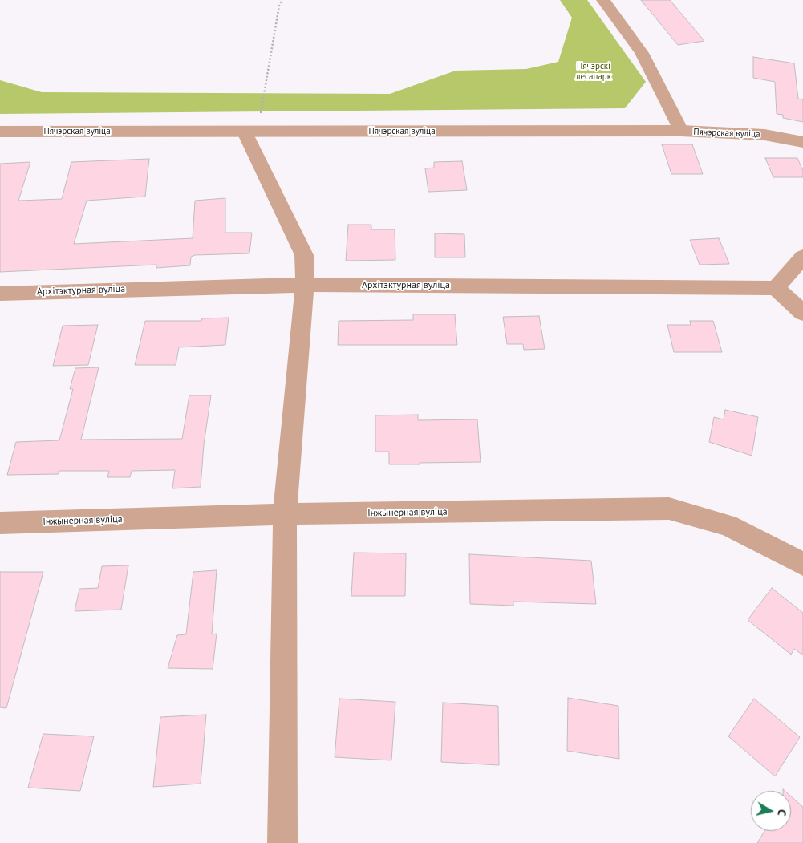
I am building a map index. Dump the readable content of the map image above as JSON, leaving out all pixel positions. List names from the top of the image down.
{
  "streets": {
    "street": ["Пячэрская вуліца", "Архітэктурная вуліца", "Інжынерная вуліца"]
  },
  "parks": ["Пячэрскі лесапарк"],
  "north": "right"
}
